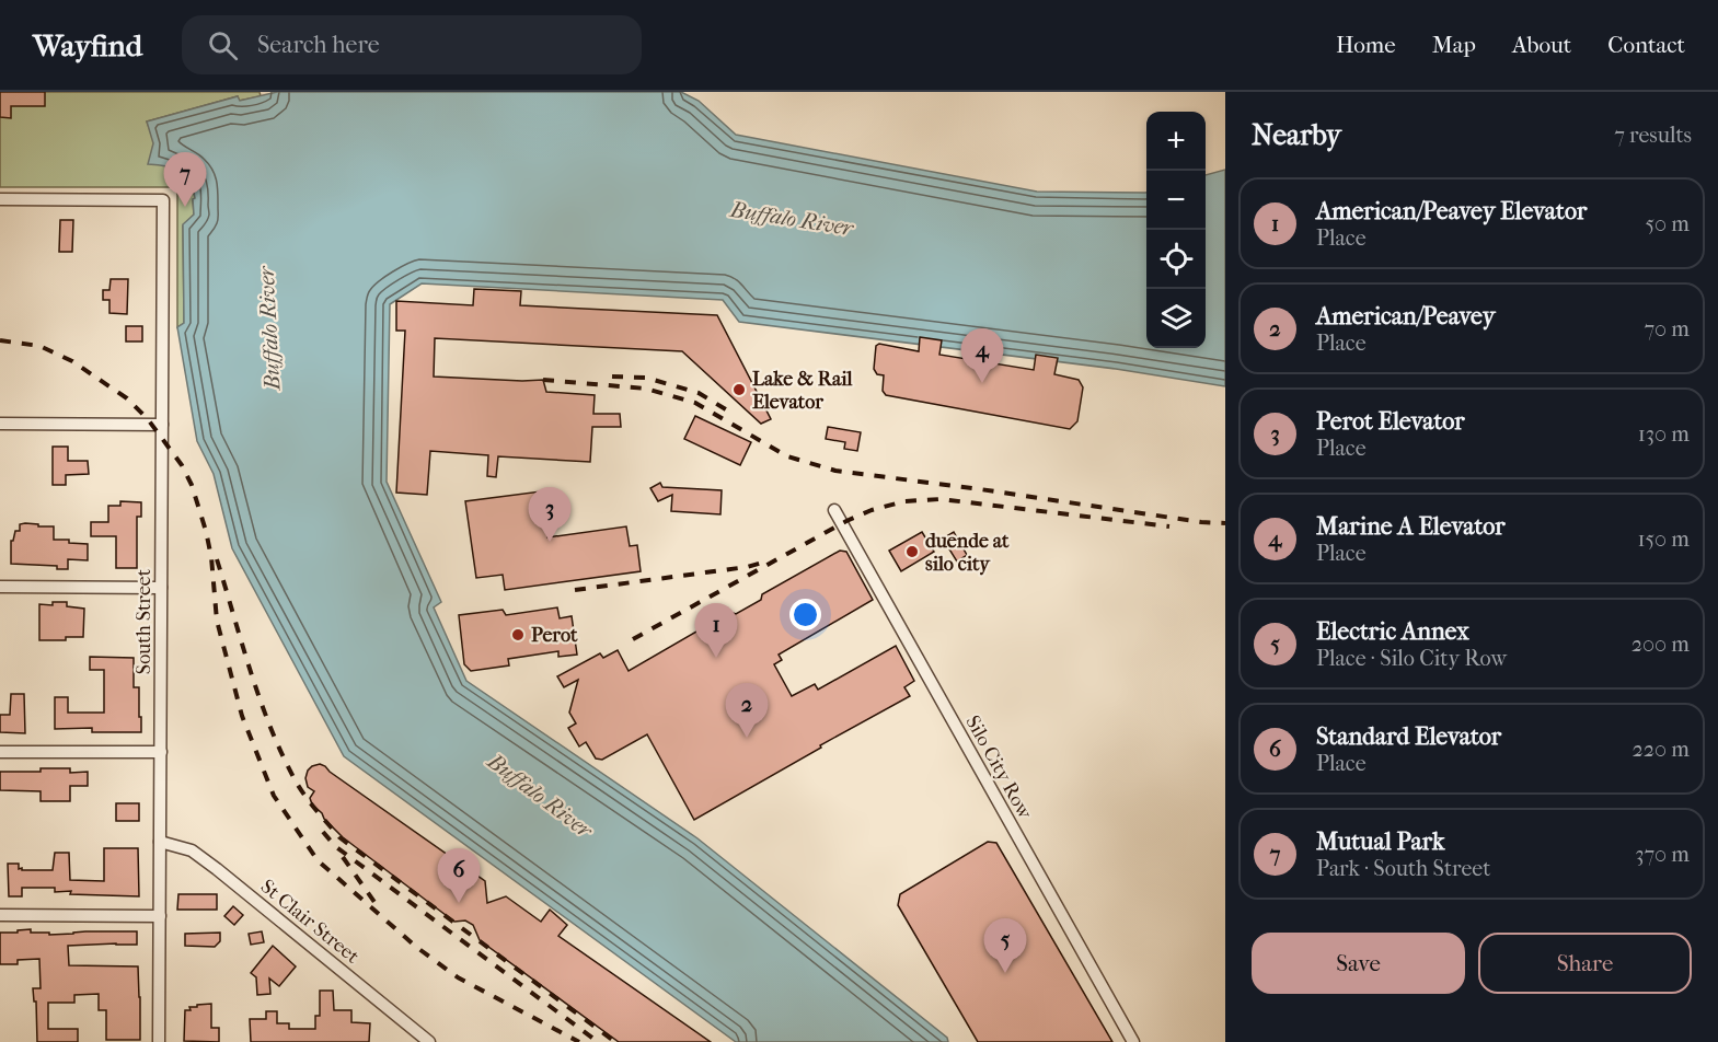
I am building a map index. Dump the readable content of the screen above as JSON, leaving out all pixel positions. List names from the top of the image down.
{
  "streets": {
    "street": ["South Street", "Silo City Row", "St Clair Street"]
  },
  "crossings": [
    ["South Street", "St Clair Street"]
  ],
  "water": ["Buffalo River"],
  "places": ["Lake & Rail Elevator", "duende at silo city", "Perot"],
  "page": {
    "header": "Wayfind",
    "search": "Search here",
    "nav": [
      "Home",
      "Map",
      "About",
      "Contact"
    ],
    "heading": ["Nearby", "7 results"],
    "map_buttons": ["+", "−"],
    "pins": [
      "7",
      "4",
      "3",
      "1",
      "2",
      "6",
      "5"
    ],
    "list": [
      {
        "mark": "1",
        "name": "American/Peavey Elevator",
        "note": "Place",
        "value": "50 m"
      },
      {
        "mark": "2",
        "name": "American/Peavey",
        "note": "Place",
        "value": "70 m"
      },
      {
        "mark": "3",
        "name": "Perot Elevator",
        "note": "Place",
        "value": "130 m"
      },
      {
        "mark": "4",
        "name": "Marine A Elevator",
        "note": "Place",
        "value": "150 m"
      },
      {
        "mark": "5",
        "name": "Electric Annex",
        "note": "Place · Silo City Row",
        "value": "200 m"
      },
      {
        "mark": "6",
        "name": "Standard Elevator",
        "note": "Place",
        "value": "220 m"
      },
      {
        "mark": "7",
        "name": "Mutual Park",
        "note": "Park · South Street",
        "value": "370 m"
      }
    ],
    "buttons": ["Save", "Share"]
  }
}
